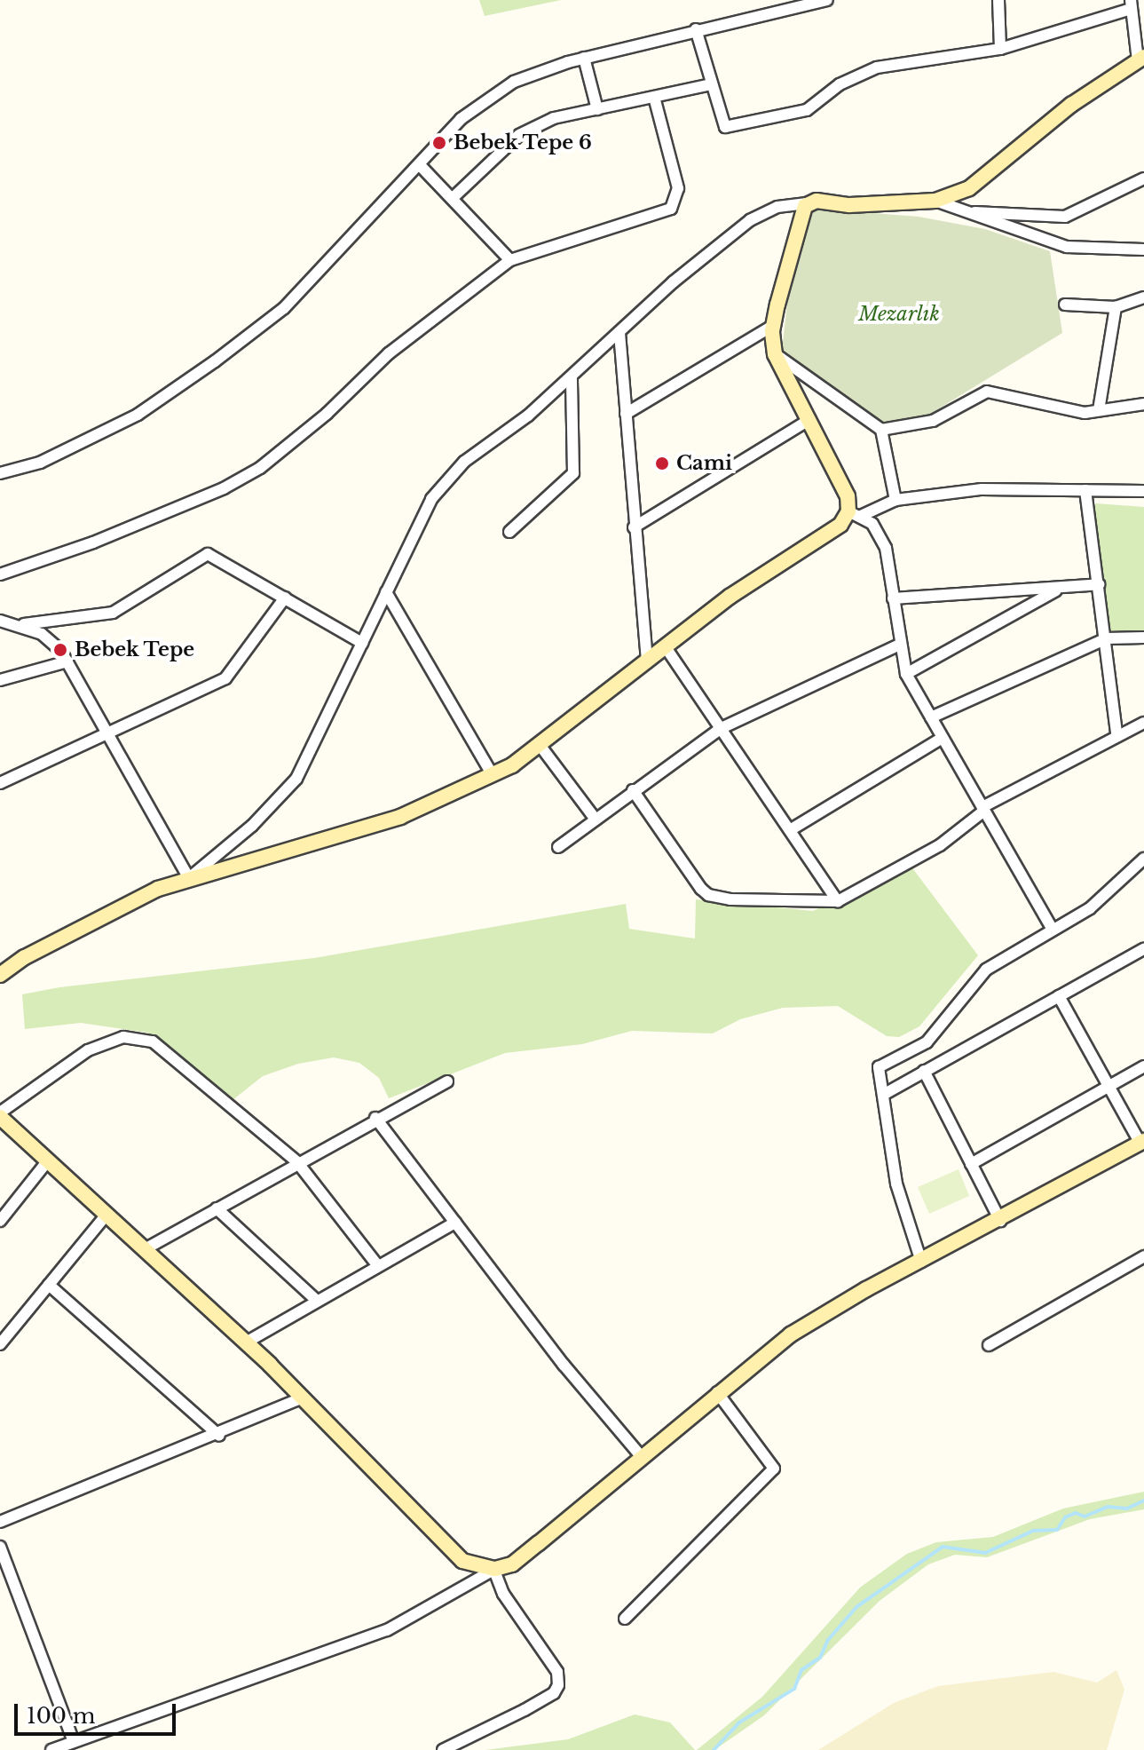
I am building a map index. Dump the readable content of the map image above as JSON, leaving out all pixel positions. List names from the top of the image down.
{
  "parks": ["Mezarlık"],
  "places": ["Bebek Tepe 6", "Cami", "Bebek Tepe"],
  "scale_bar": "100 m"
}
